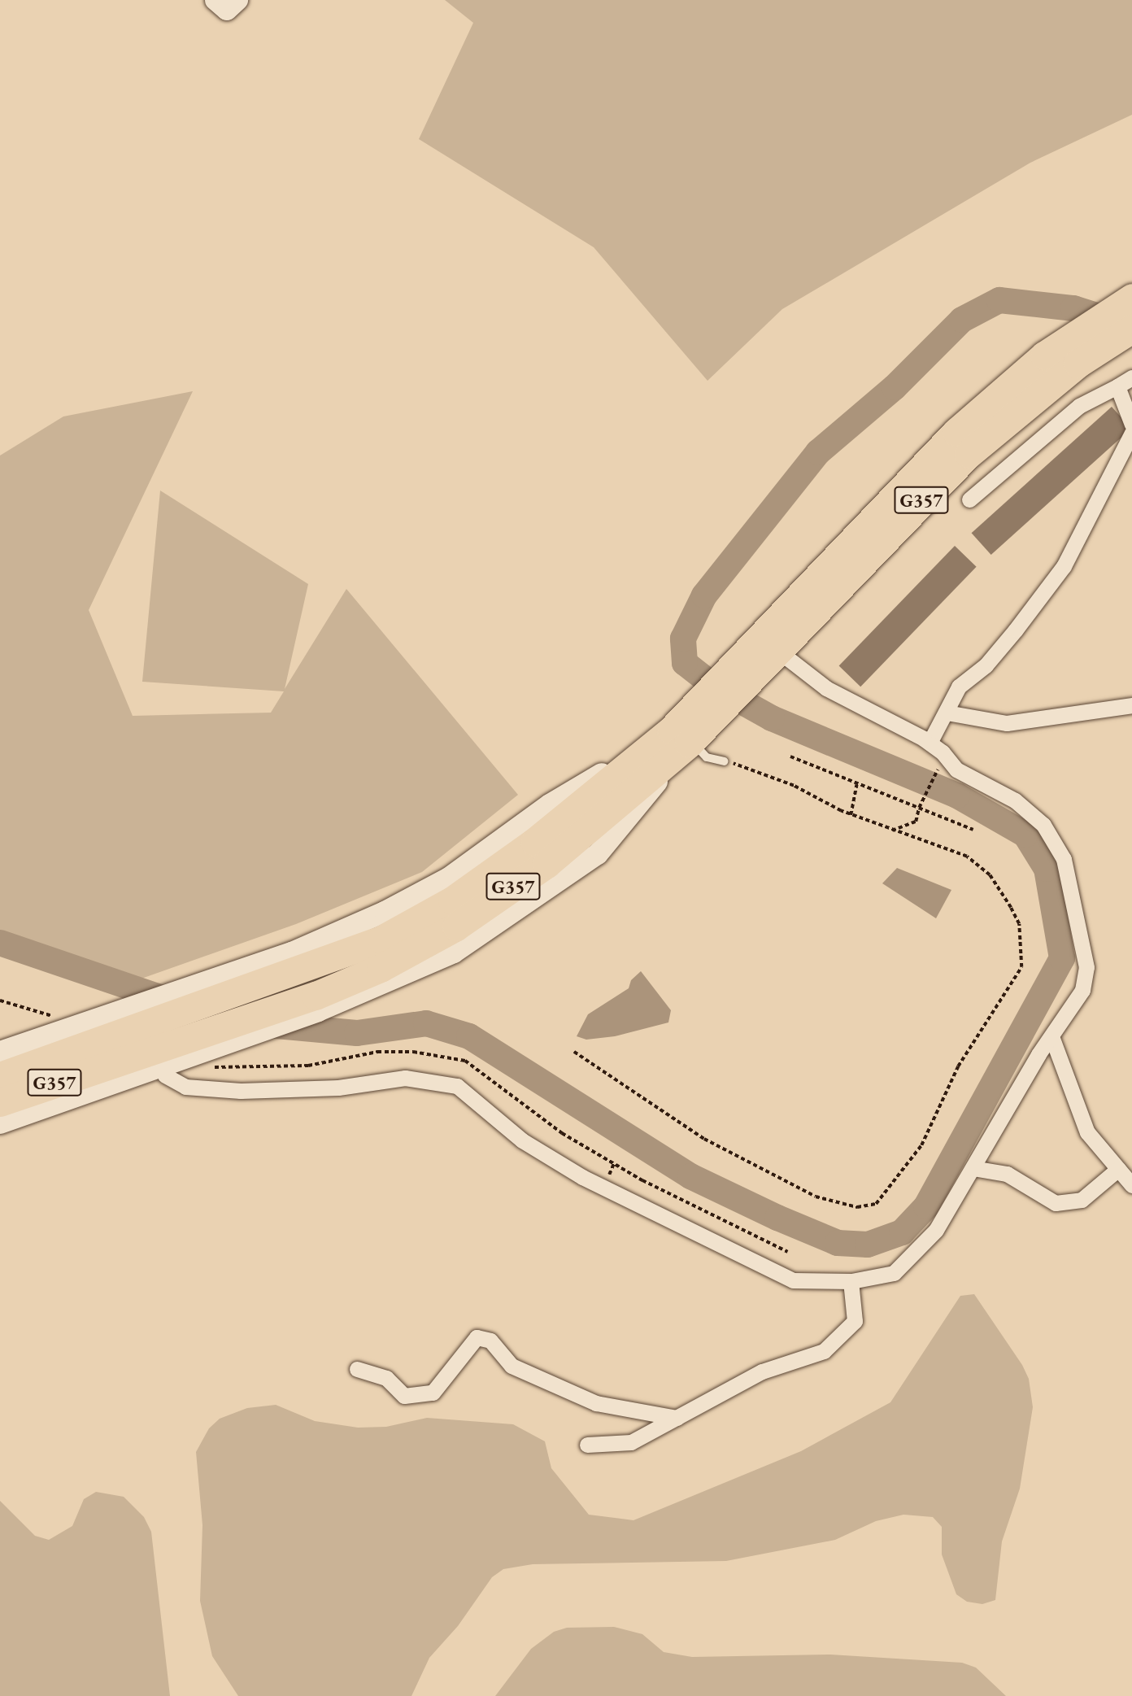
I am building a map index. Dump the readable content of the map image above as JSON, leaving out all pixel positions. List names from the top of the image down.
{
  "streets": {
    "highway": ["G357"]
  }
}
